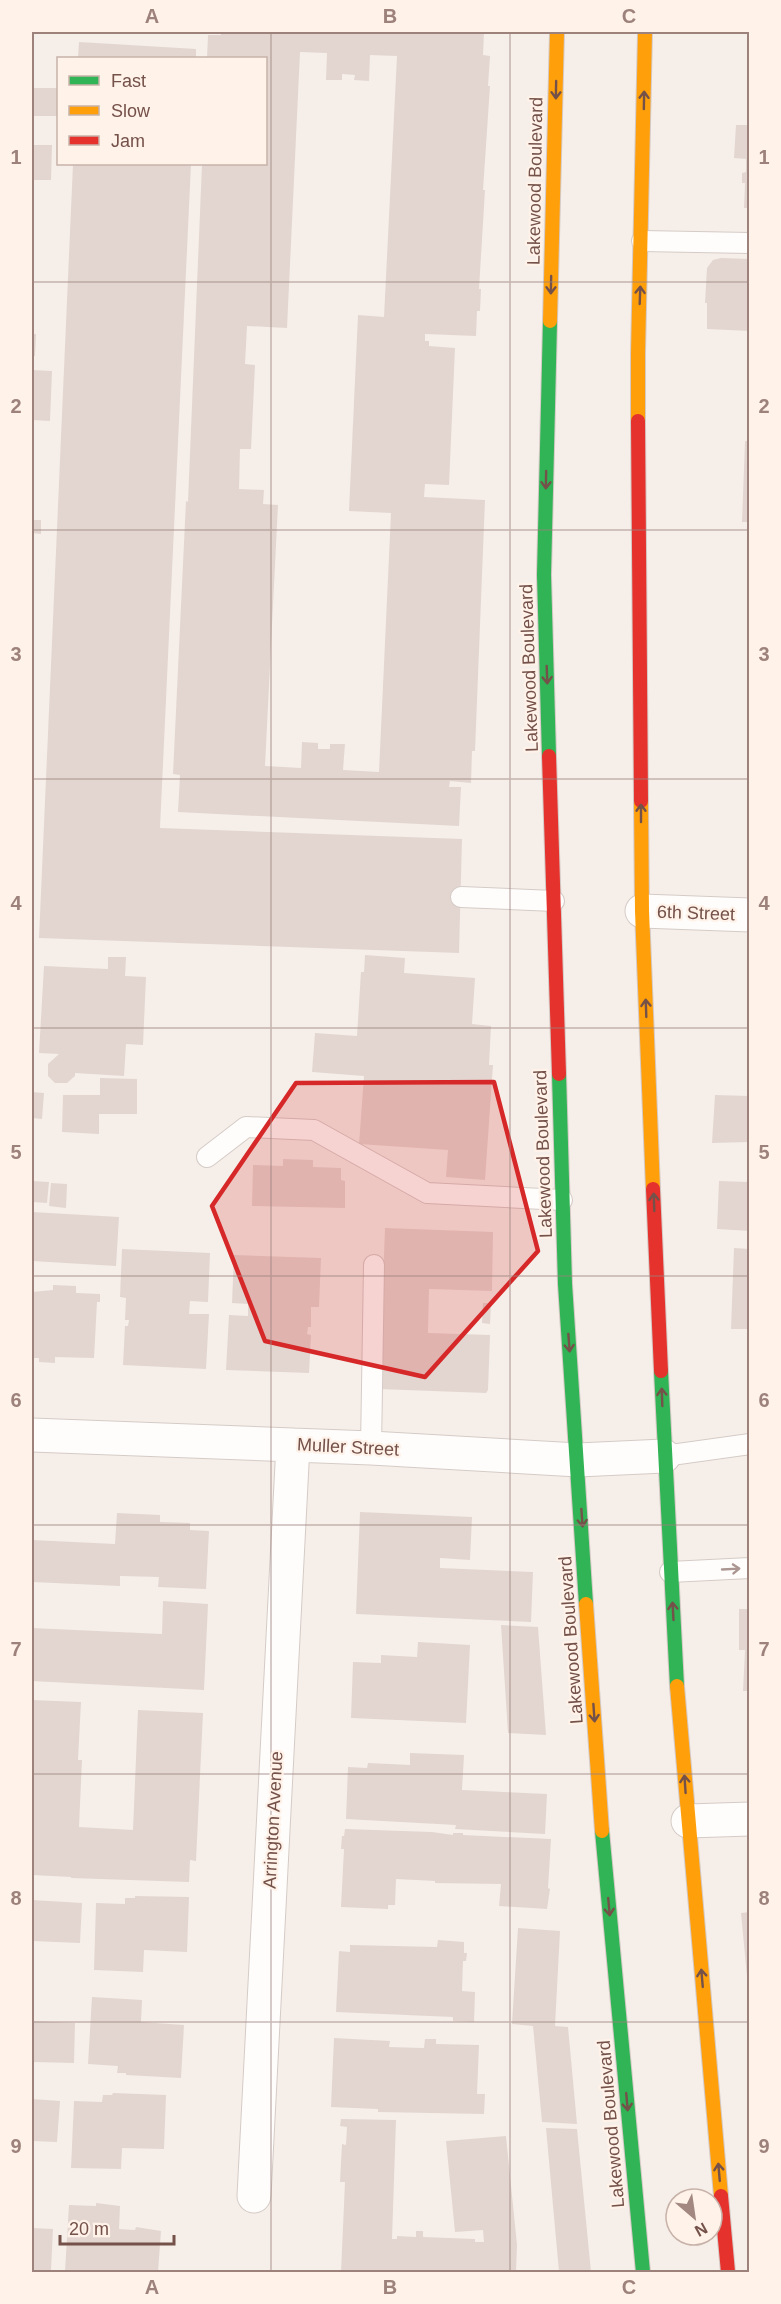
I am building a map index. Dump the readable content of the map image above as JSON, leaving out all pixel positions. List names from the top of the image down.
{
  "streets": {
    "main road": ["Lakewood Boulevard"],
    "street": ["6th Street", "Muller Street", "Arrington Avenue"]
  },
  "crossings": [
    ["Lakewood Boulevard", "Muller Street"],
    ["Muller Street", "Arrington Avenue"]
  ],
  "legend": ["Fast", "Slow", "Jam"],
  "scale_bar": "20 m",
  "north": "bottom right",
  "grid": {
    "columns": ["A", "B", "C"],
    "rows": [
      "1",
      "2",
      "3",
      "4",
      "5",
      "6",
      "7",
      "8",
      "9"
    ]
  }
}
